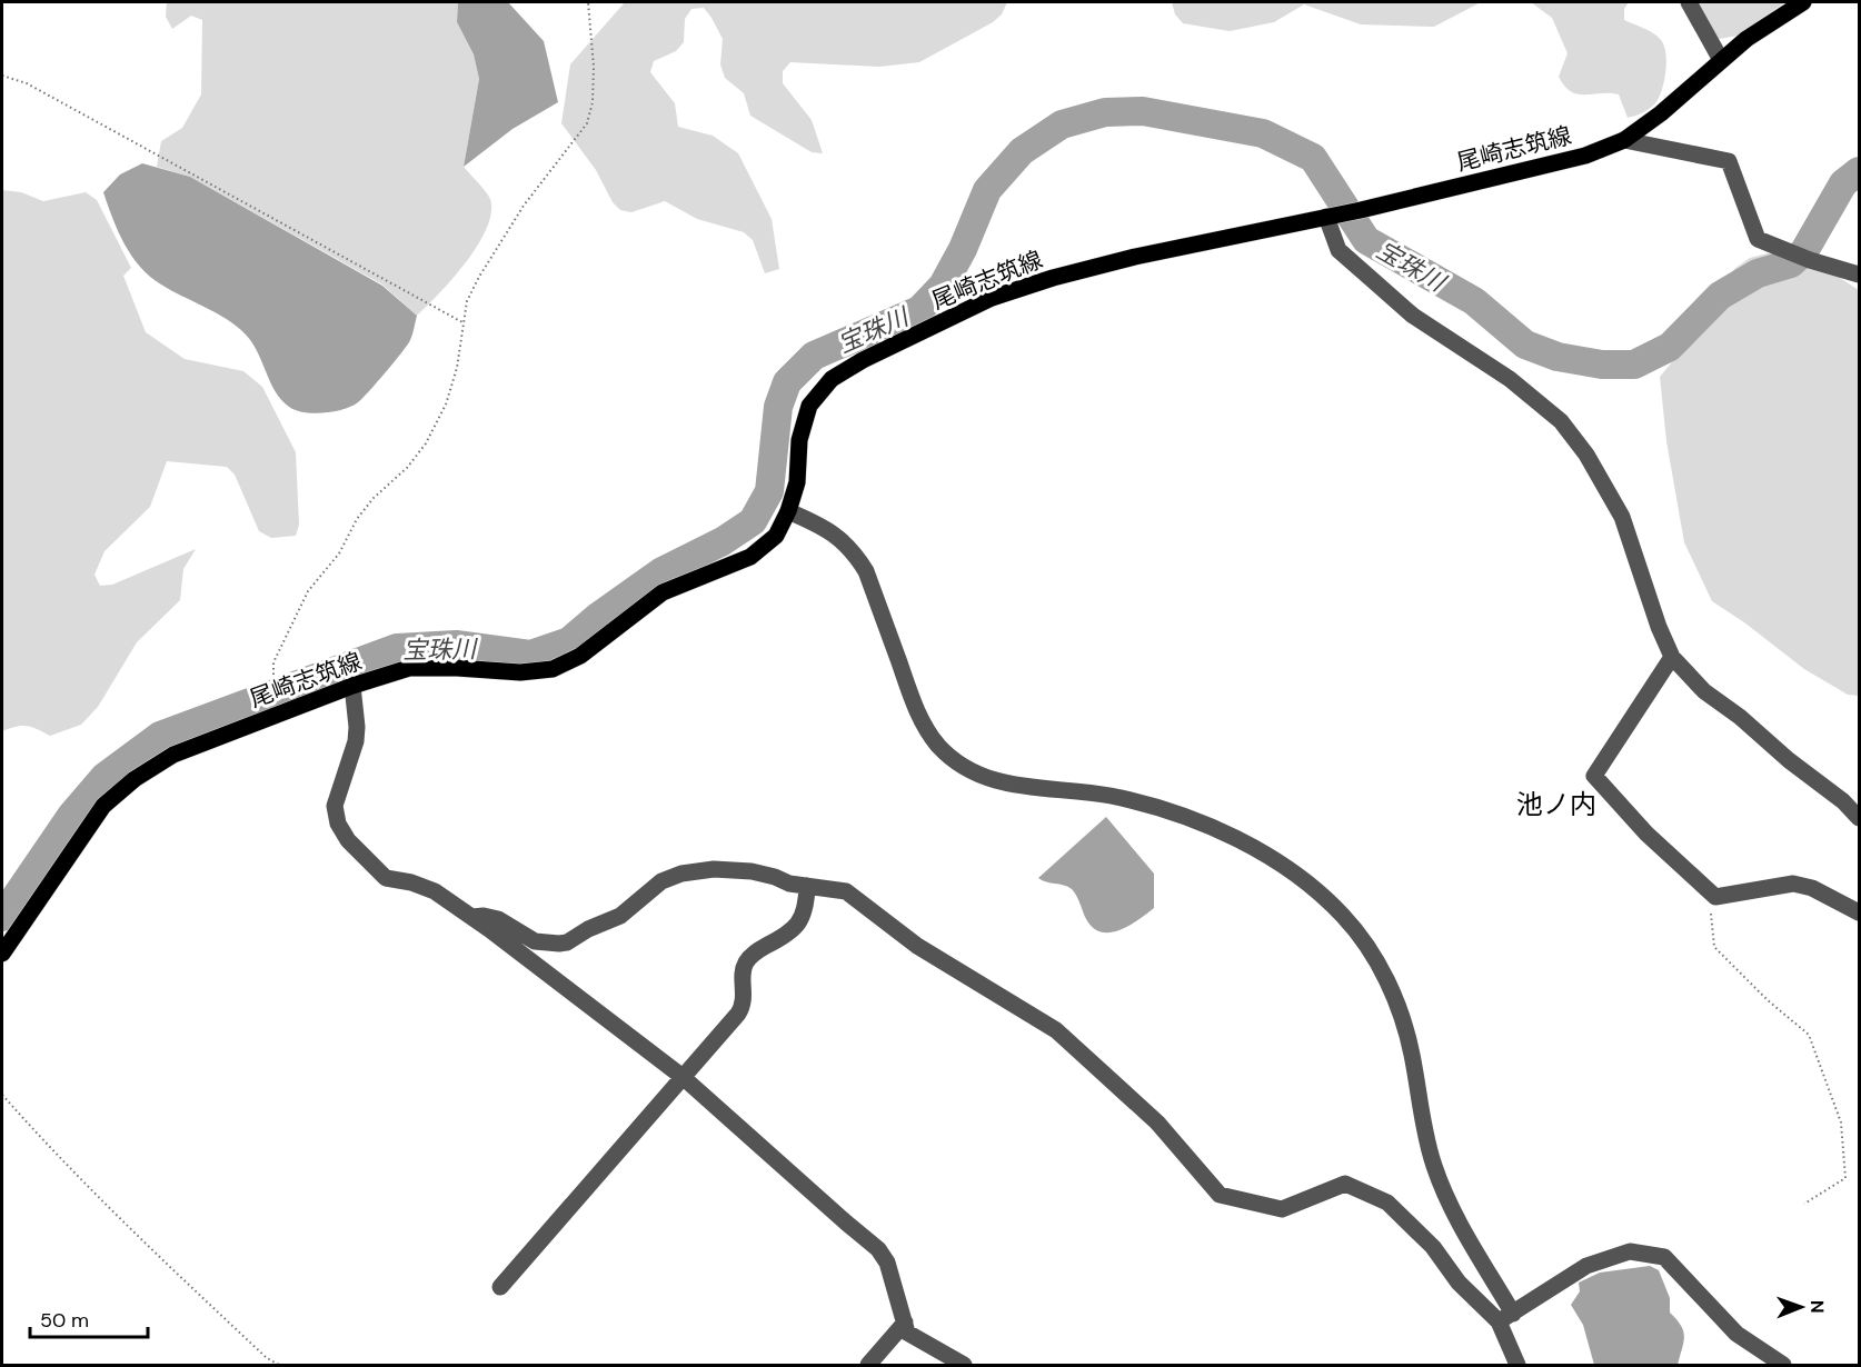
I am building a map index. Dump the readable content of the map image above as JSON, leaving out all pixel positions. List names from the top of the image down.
{
  "streets": {
    "main road": ["尾崎志筑線"]
  },
  "districts": ["池ノ内"],
  "water": ["宝珠川"],
  "scale_bar": "50 m",
  "north": "right"
}
